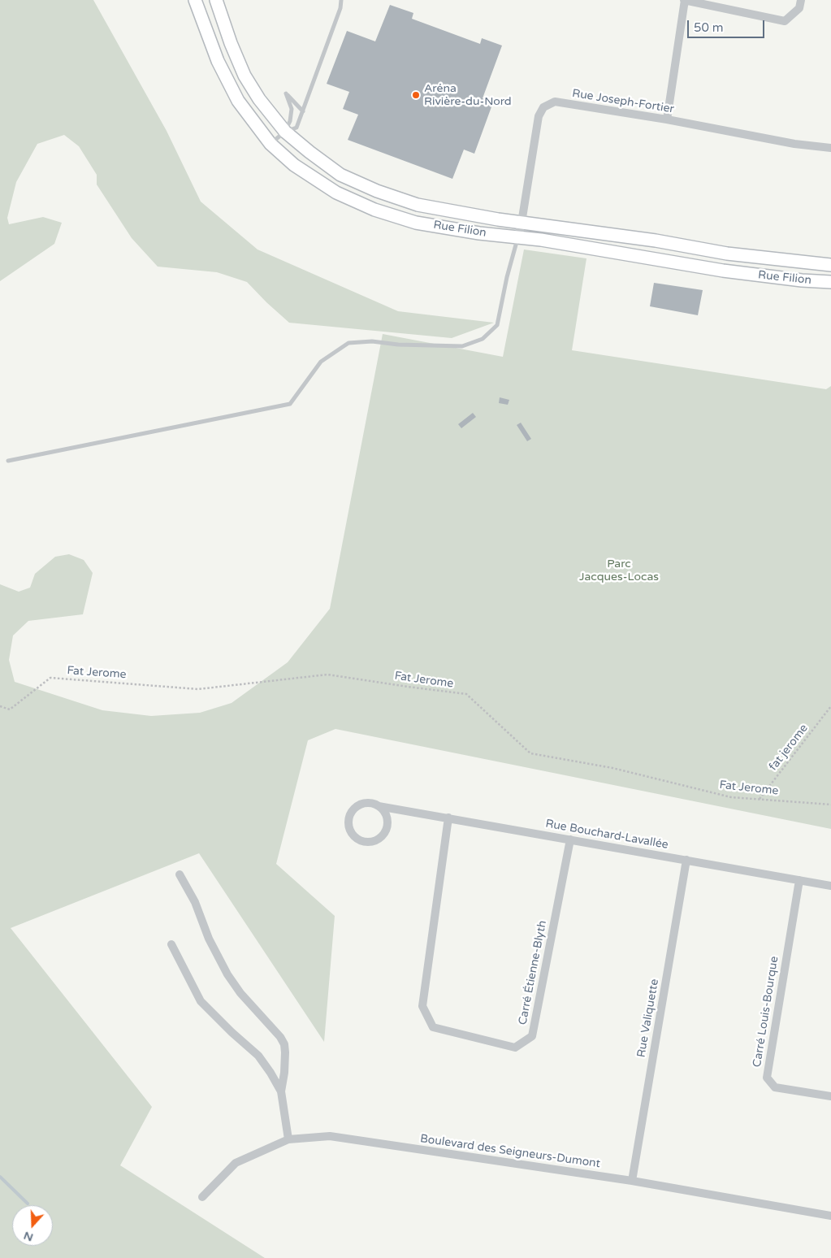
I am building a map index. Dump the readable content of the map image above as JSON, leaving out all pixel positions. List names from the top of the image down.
{
  "streets": {
    "street": [
      "Rue Joseph-Fortier",
      "Rue Filion",
      "Rue Bouchard-Lavallée",
      "Carré Étienne-Blyth",
      "Carré Louis-Bourque",
      "Rue Valiquette",
      "Boulevard des Seigneurs-Dumont"
    ],
    "path": ["Fat Jerome", "fat jerome"]
  },
  "crossings": [
    ["Rue Joseph-Fortier", "Rue Filion"],
    ["Fat Jerome", "fat jerome"],
    ["Rue Bouchard-Lavallée", "Carré Étienne-Blyth"],
    ["Rue Bouchard-Lavallée", "Carré Louis-Bourque"],
    ["Rue Bouchard-Lavallée", "Rue Valiquette"],
    ["Rue Valiquette", "Boulevard des Seigneurs-Dumont"]
  ],
  "parks": ["Parc Jacques-Locas"],
  "places": ["Aréna Rivière-du-Nord"],
  "scale_bar": "50 m",
  "north": "bottom"
}
